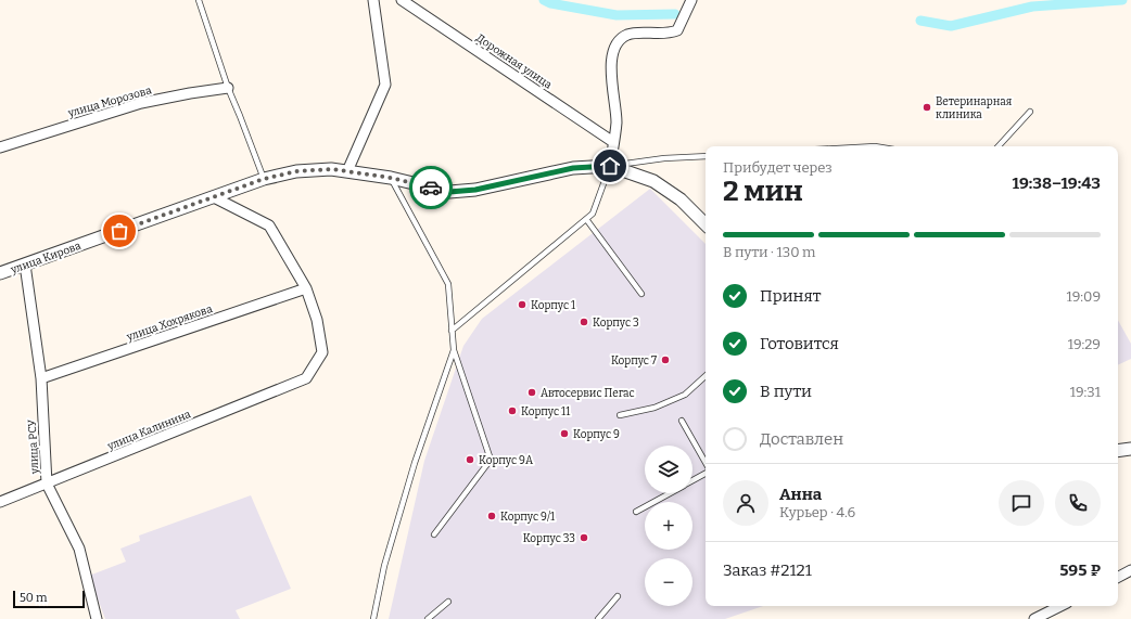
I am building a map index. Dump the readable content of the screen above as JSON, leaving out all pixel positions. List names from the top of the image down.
{
  "streets": {
    "street": [
      "Дорожная улица",
      "улица Морозова",
      "улица Кирова",
      "улица Хохрякова",
      "улица Калинина",
      "улица РСУ"
    ]
  },
  "crossings": [
    ["улица Кирова", "улица РСУ"],
    ["улица Хохрякова", "улица Калинина"],
    ["улица Хохрякова", "улица РСУ"],
    ["улица Калинина", "улица РСУ"]
  ],
  "places": [
    "Ветеринарная клиника",
    "Корпус 1",
    "Корпус 3",
    "Корпус 7",
    "Автосервис Пегас",
    "Корпус 11",
    "Корпус 9",
    "Корпус 9А",
    "Корпус 9/1",
    "Корпус 33"
  ],
  "scale_bar": "50 m",
  "page": {
    "heading": ["2 мин", "Прибудет через", "19:38–19:43"],
    "panel": [
      "Анна",
      "Курьер · 4.6",
      "Заказ #2121",
      "595 ₽"
    ],
    "bar": "В пути · 130 m",
    "list": [
      ["Принят", "19:09"],
      ["Готовится", "19:29"],
      ["В пути", "19:31"],
      "Доставлен"
    ],
    "map_buttons": ["+", "−"],
    "scale": "50 m"
  }
}
